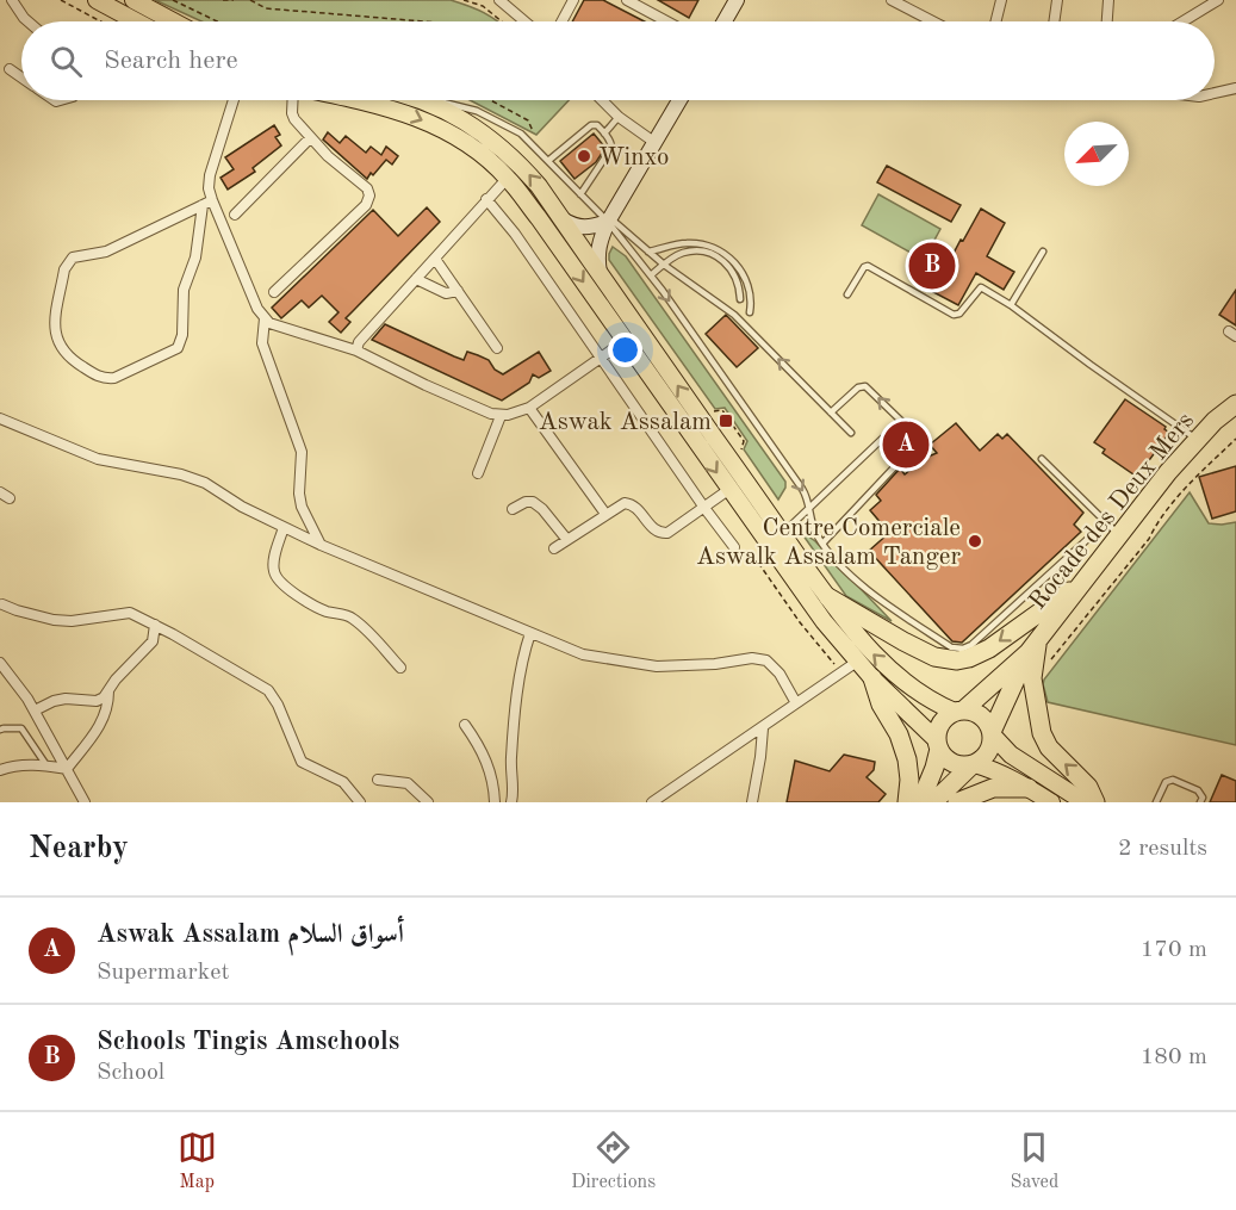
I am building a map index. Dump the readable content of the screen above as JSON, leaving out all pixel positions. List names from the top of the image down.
{
  "streets": {
    "highway": ["Rocade des Deux Mers"]
  },
  "places": {
    "other": ["Winxo", "Centre Comerciale Aswalk Assalam Tanger"],
    "transit": ["Aswak Assalam"]
  },
  "north": "bottom left",
  "page": {
    "search": "Search here",
    "pins": ["B", "A"],
    "heading": ["Nearby", "2 results"],
    "list": [
      {
        "mark": "A",
        "name": "Aswak Assalam أسواق السلام",
        "note": "Supermarket",
        "value": "170 m"
      },
      {
        "mark": "B",
        "name": "Schools Tingis Amschools",
        "note": "School",
        "value": "180 m"
      }
    ],
    "nav": ["Map", "Directions", "Saved"]
  }
}
